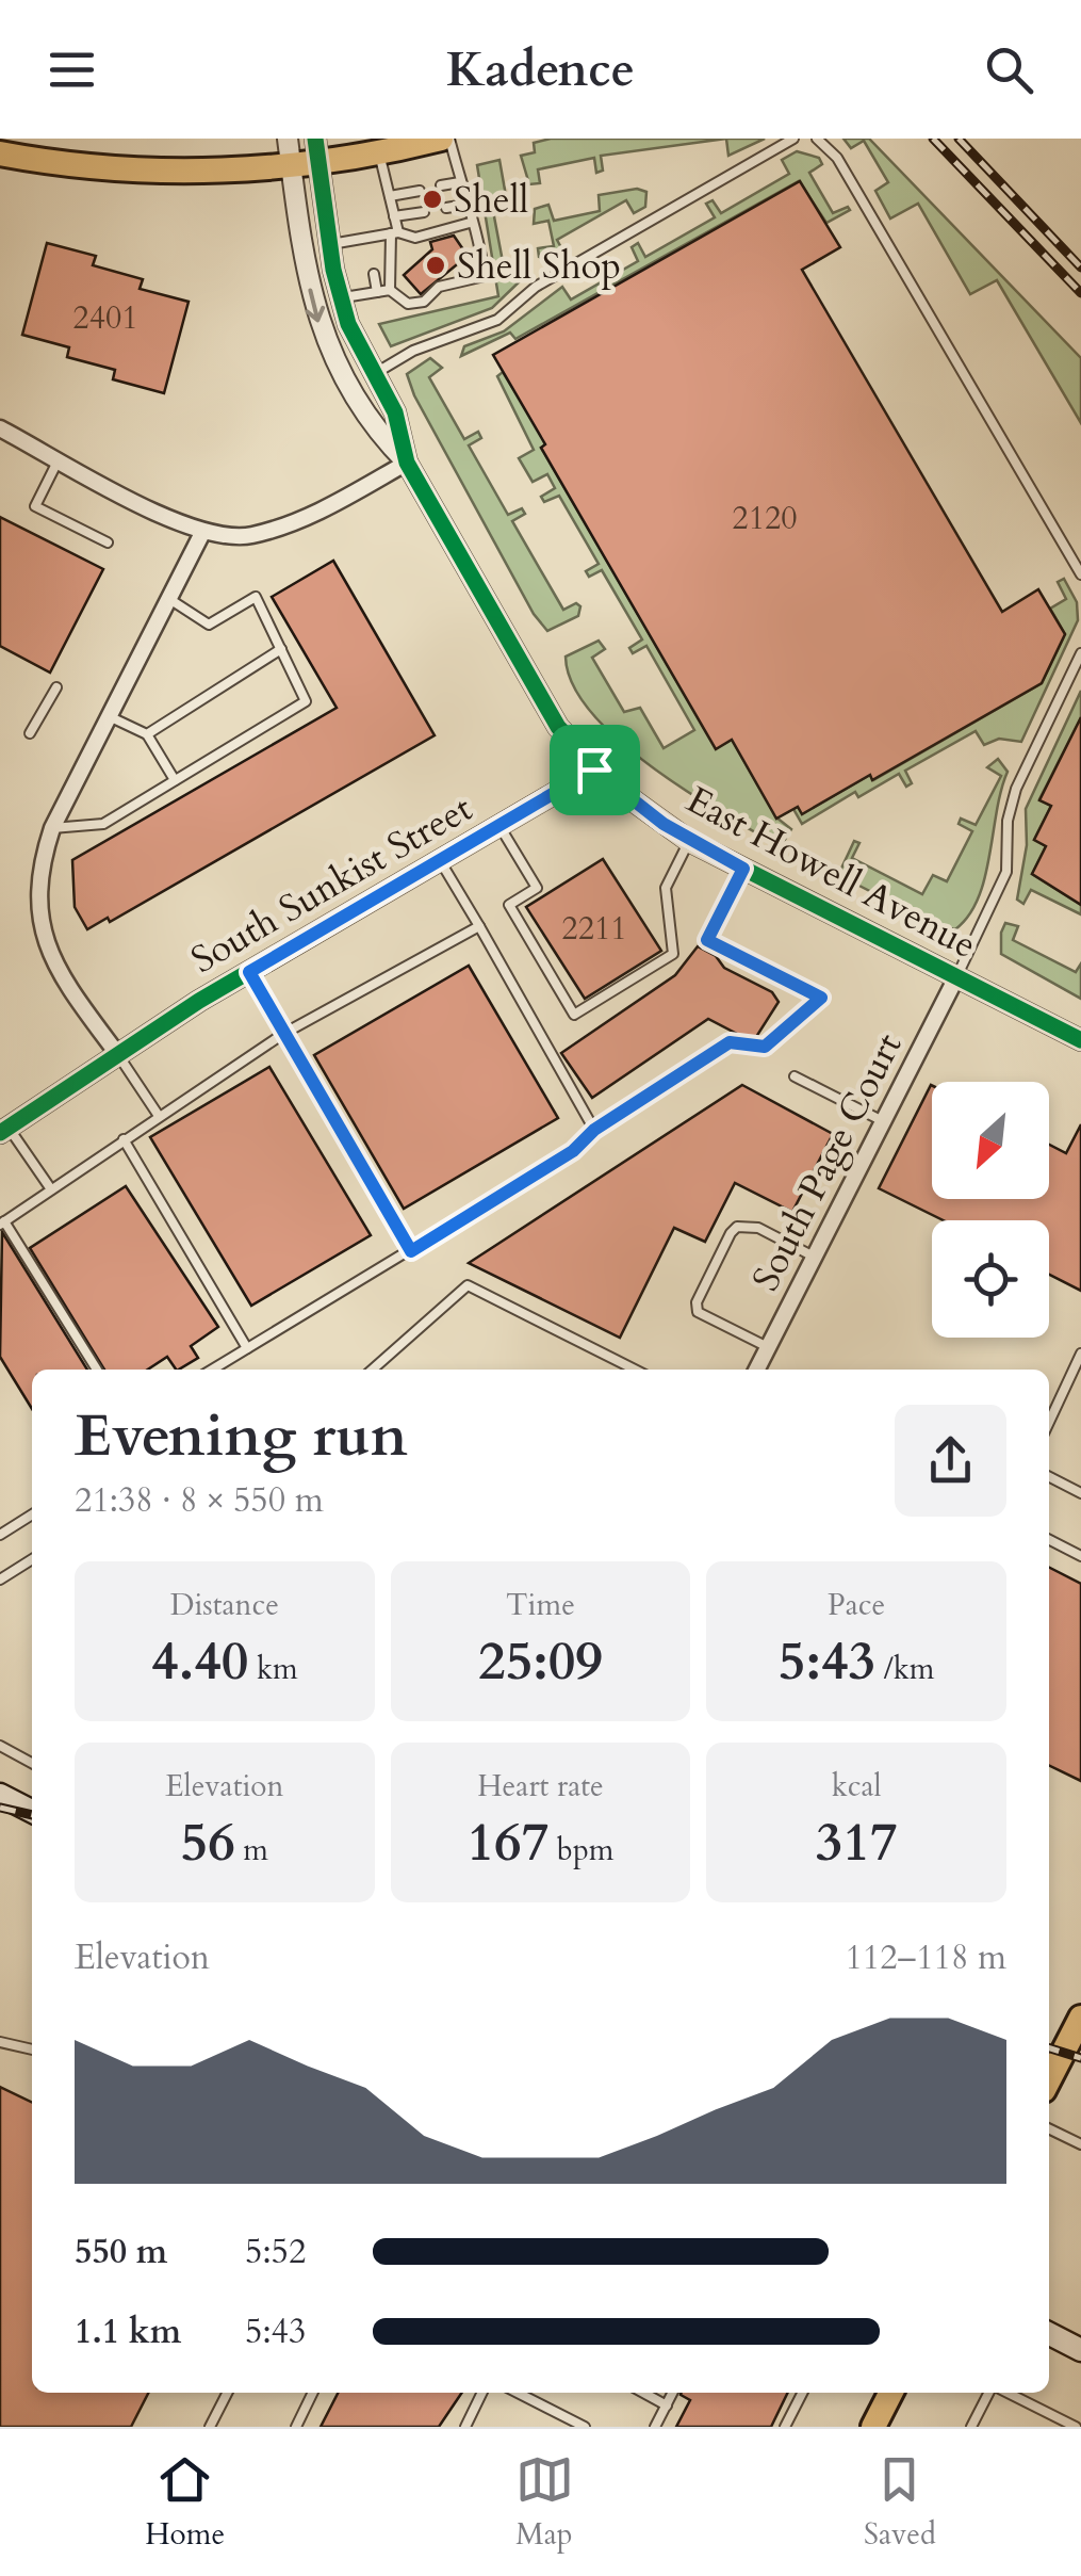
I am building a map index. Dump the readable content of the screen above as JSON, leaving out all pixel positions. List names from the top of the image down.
{
  "streets": {
    "street": ["East Howell Avenue", "South Sunkist Street", "South Page Court"]
  },
  "crossings": [
    ["East Howell Avenue", "South Sunkist Street"],
    ["East Howell Avenue", "South Page Court"]
  ],
  "places": ["Shell", "Shell Shop"],
  "house_numbers": ["2401", "2120", "2211"],
  "north": "bottom left",
  "page": {
    "header": "Kadence",
    "heading": ["Evening run", "21:38 · 8 × 550 m"],
    "stats": [
      ["Distance", "4.40 km"],
      ["Time", "25:09"],
      ["Pace", "5:43 /km"],
      ["Elevation", "56 m"],
      ["Heart rate", "167 bpm"],
      ["kcal", "317"]
    ],
    "chart": ["Elevation", "112–118 m"],
    "list": [
      {
        "name": "550 m",
        "note": "5:52"
      },
      {
        "name": "1.1 km",
        "note": "5:43"
      }
    ],
    "tabs": ["Home", "Map", "Saved"]
  }
}
